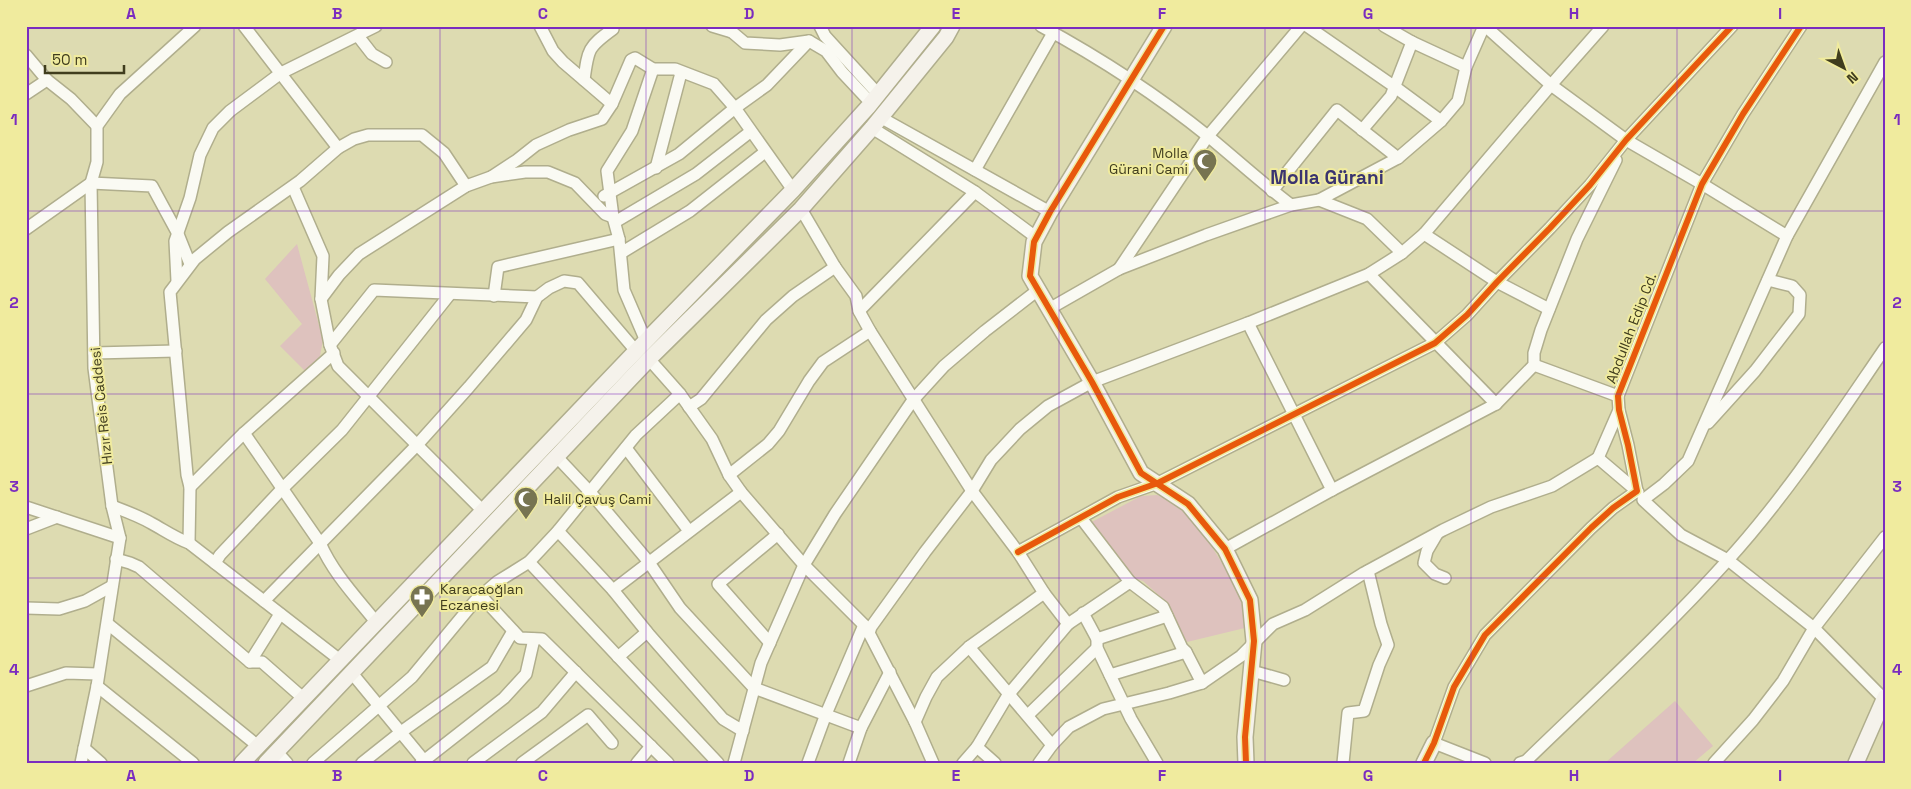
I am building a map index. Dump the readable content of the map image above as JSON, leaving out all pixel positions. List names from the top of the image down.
{
  "streets": {
    "street": ["Abdullah Edip Cd.", "Hızır Reis Caddesi"]
  },
  "districts": ["Molla Gürani"],
  "places": {
    "mosque": ["Molla Gürani Cami", "Halil Çavuş Cami"],
    "pharmacy": ["Karacaoğlan Eczanesi"]
  },
  "scale_bar": "50 m",
  "north": "bottom right",
  "grid": {
    "columns": [
      "A",
      "B",
      "C",
      "D",
      "E",
      "F",
      "G",
      "H",
      "I"
    ],
    "rows": [
      "1",
      "2",
      "3",
      "4"
    ]
  }
}
